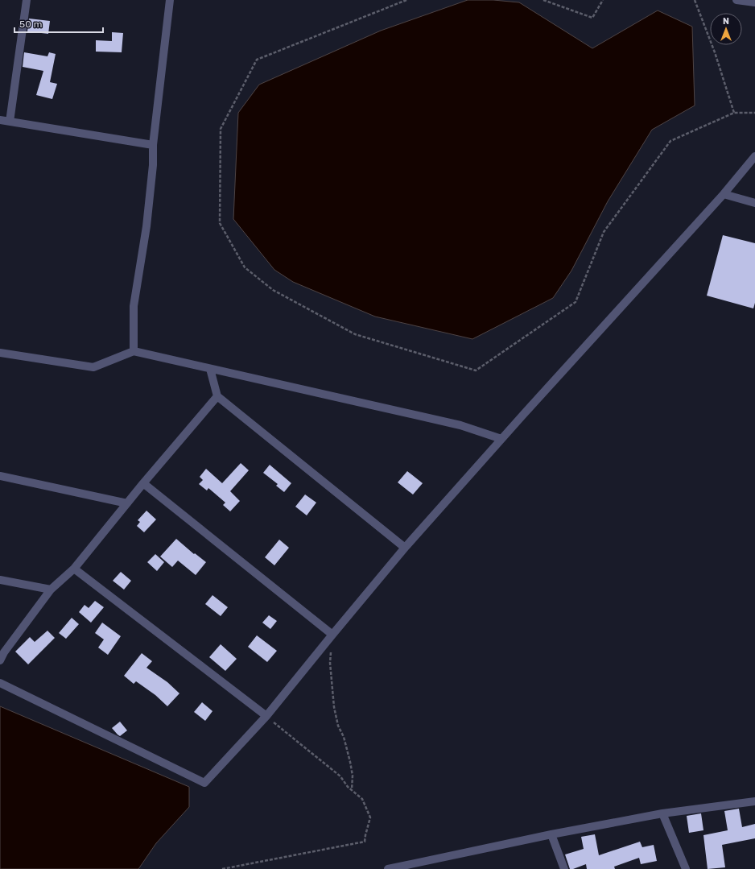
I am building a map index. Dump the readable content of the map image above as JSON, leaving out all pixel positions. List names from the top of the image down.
{
  "scale_bar": "50 m",
  "north": "top"
}
